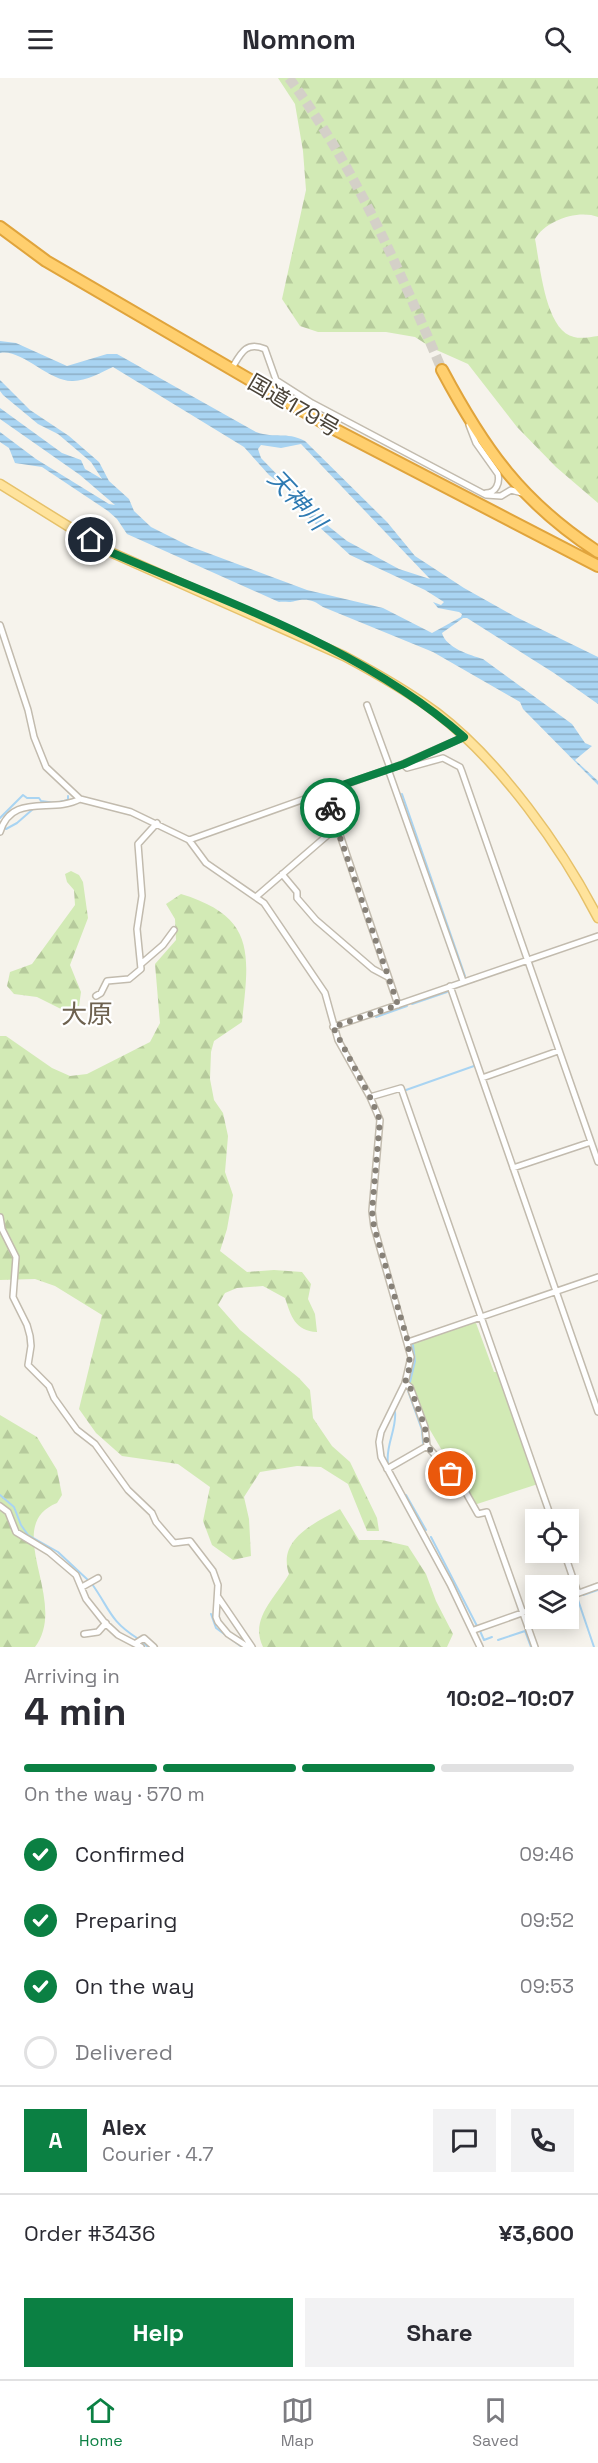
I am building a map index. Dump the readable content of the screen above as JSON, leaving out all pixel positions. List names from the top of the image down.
{
  "streets": {
    "highway": ["国道179号"]
  },
  "districts": ["大原"],
  "water": ["天神川"],
  "page": {
    "header": "Nomnom",
    "heading": ["4 min", "Arriving in", "10:02–10:07"],
    "panel": [
      "Alex",
      "Courier · 4.7",
      "Order #3436",
      "¥3,600"
    ],
    "bar": "On the way · 570 m",
    "list": [
      ["Confirmed", "09:46"],
      ["Preparing", "09:52"],
      ["On the way", "09:53"],
      "Delivered"
    ],
    "round": "A",
    "buttons": ["Help", "Share"],
    "tabs": ["Home", "Map", "Saved"]
  }
}
